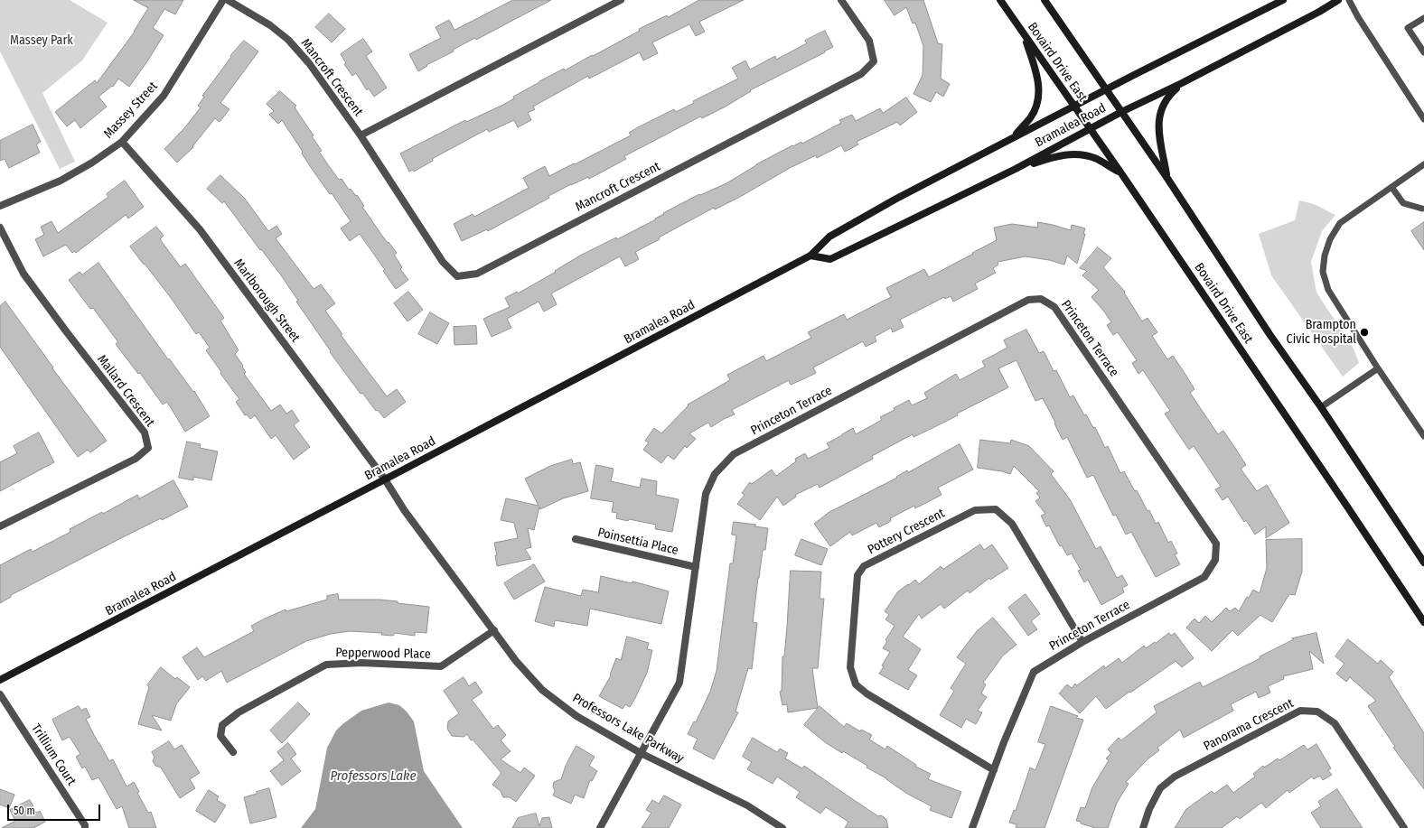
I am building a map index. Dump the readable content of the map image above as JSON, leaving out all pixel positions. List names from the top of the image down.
{
  "streets": {
    "main road": ["Bovaird Drive East", "Bramalea Road"],
    "street": [
      "Mancroft Crescent",
      "Massey Street",
      "Marlborough Street",
      "Princeton Terrace",
      "Mallard Crescent",
      "Pottery Crescent",
      "Poinsettia Place",
      "Pepperwood Place",
      "Panorama Crescent",
      "Professors Lake Parkway",
      "Trillium Court"
    ]
  },
  "crossings": [
    ["Bovaird Drive East", "Bramalea Road"],
    ["Massey Street", "Marlborough Street"],
    ["Bramalea Road", "Marlborough Street"],
    ["Bramalea Road", "Professors Lake Parkway"],
    ["Marlborough Street", "Professors Lake Parkway"],
    ["Princeton Terrace", "Pottery Crescent"],
    ["Princeton Terrace", "Poinsettia Place"],
    ["Princeton Terrace", "Professors Lake Parkway"],
    ["Pepperwood Place", "Professors Lake Parkway"]
  ],
  "water": ["Professors Lake"],
  "parks": ["Massey Park"],
  "places": ["Brampton Civic Hospital"],
  "scale_bar": "50 m"
}
